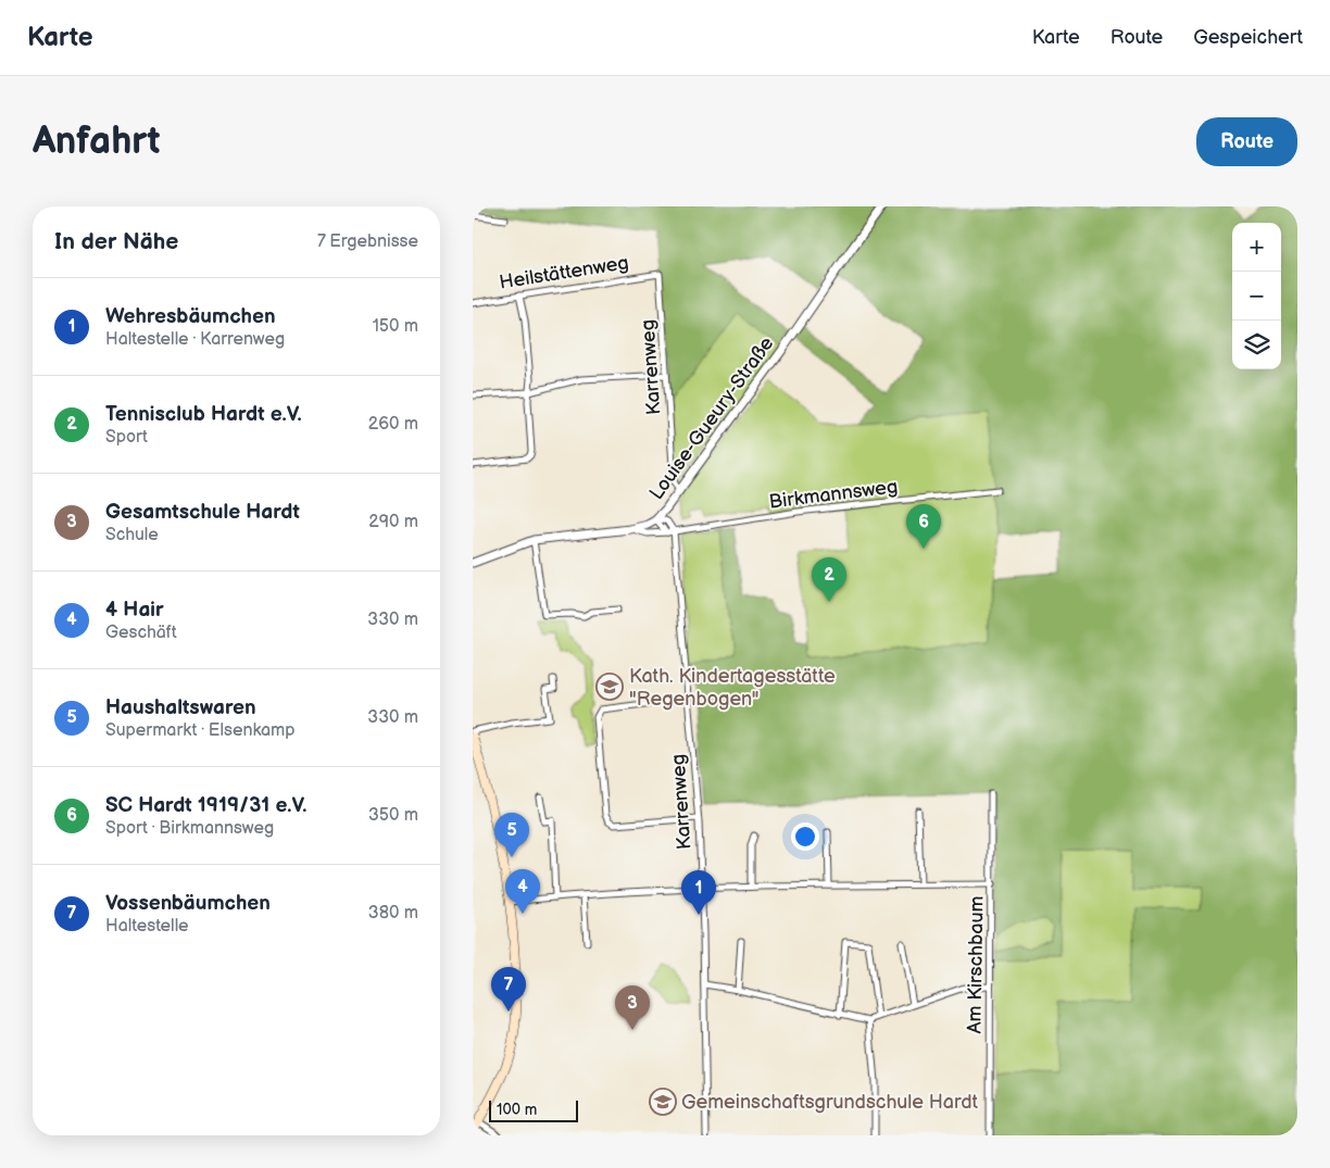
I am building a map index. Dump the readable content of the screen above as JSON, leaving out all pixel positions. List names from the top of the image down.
{
  "streets": {
    "street": [
      "Heilstättenweg",
      "Karrenweg",
      "Louise-Gueury-Straße",
      "Birkmannsweg",
      "Am Kirschbaum"
    ]
  },
  "crossings": [
    ["Heilstättenweg", "Karrenweg"],
    ["Karrenweg", "Louise-Gueury-Straße"],
    ["Karrenweg", "Birkmannsweg"]
  ],
  "places": {
    "school or university": ["Kath. Kindertagesstätte \"Regenbogen\"", "Gemeinschaftsgrundschule Hardt"]
  },
  "scale_bar": "100 m",
  "page": {
    "header": "Karte",
    "nav": ["Karte", "Route", "Gespeichert"],
    "buttons": "Route",
    "title": "Anfahrt",
    "heading": ["In der Nähe", "7 Ergebnisse"],
    "map_buttons": ["+", "−"],
    "list": [
      {
        "mark": "1",
        "name": "Wehresbäumchen",
        "note": "Haltestelle · Karrenweg",
        "value": "150 m"
      },
      {
        "mark": "2",
        "name": "Tennisclub Hardt e.V.",
        "note": "Sport",
        "value": "260 m"
      },
      {
        "mark": "3",
        "name": "Gesamtschule Hardt",
        "note": "Schule",
        "value": "290 m"
      },
      {
        "mark": "4",
        "name": "4 Hair",
        "note": "Geschäft",
        "value": "330 m"
      },
      {
        "mark": "5",
        "name": "Haushaltswaren",
        "note": "Supermarkt · Elsenkamp",
        "value": "330 m"
      },
      {
        "mark": "6",
        "name": "SC Hardt 1919/31 e.V.",
        "note": "Sport · Birkmannsweg",
        "value": "350 m"
      },
      {
        "mark": "7",
        "name": "Vossenbäumchen",
        "note": "Haltestelle",
        "value": "380 m"
      }
    ],
    "pins": [
      "6",
      "2",
      "5",
      "4",
      "1",
      "7",
      "3"
    ],
    "scale": "100 m"
  }
}
